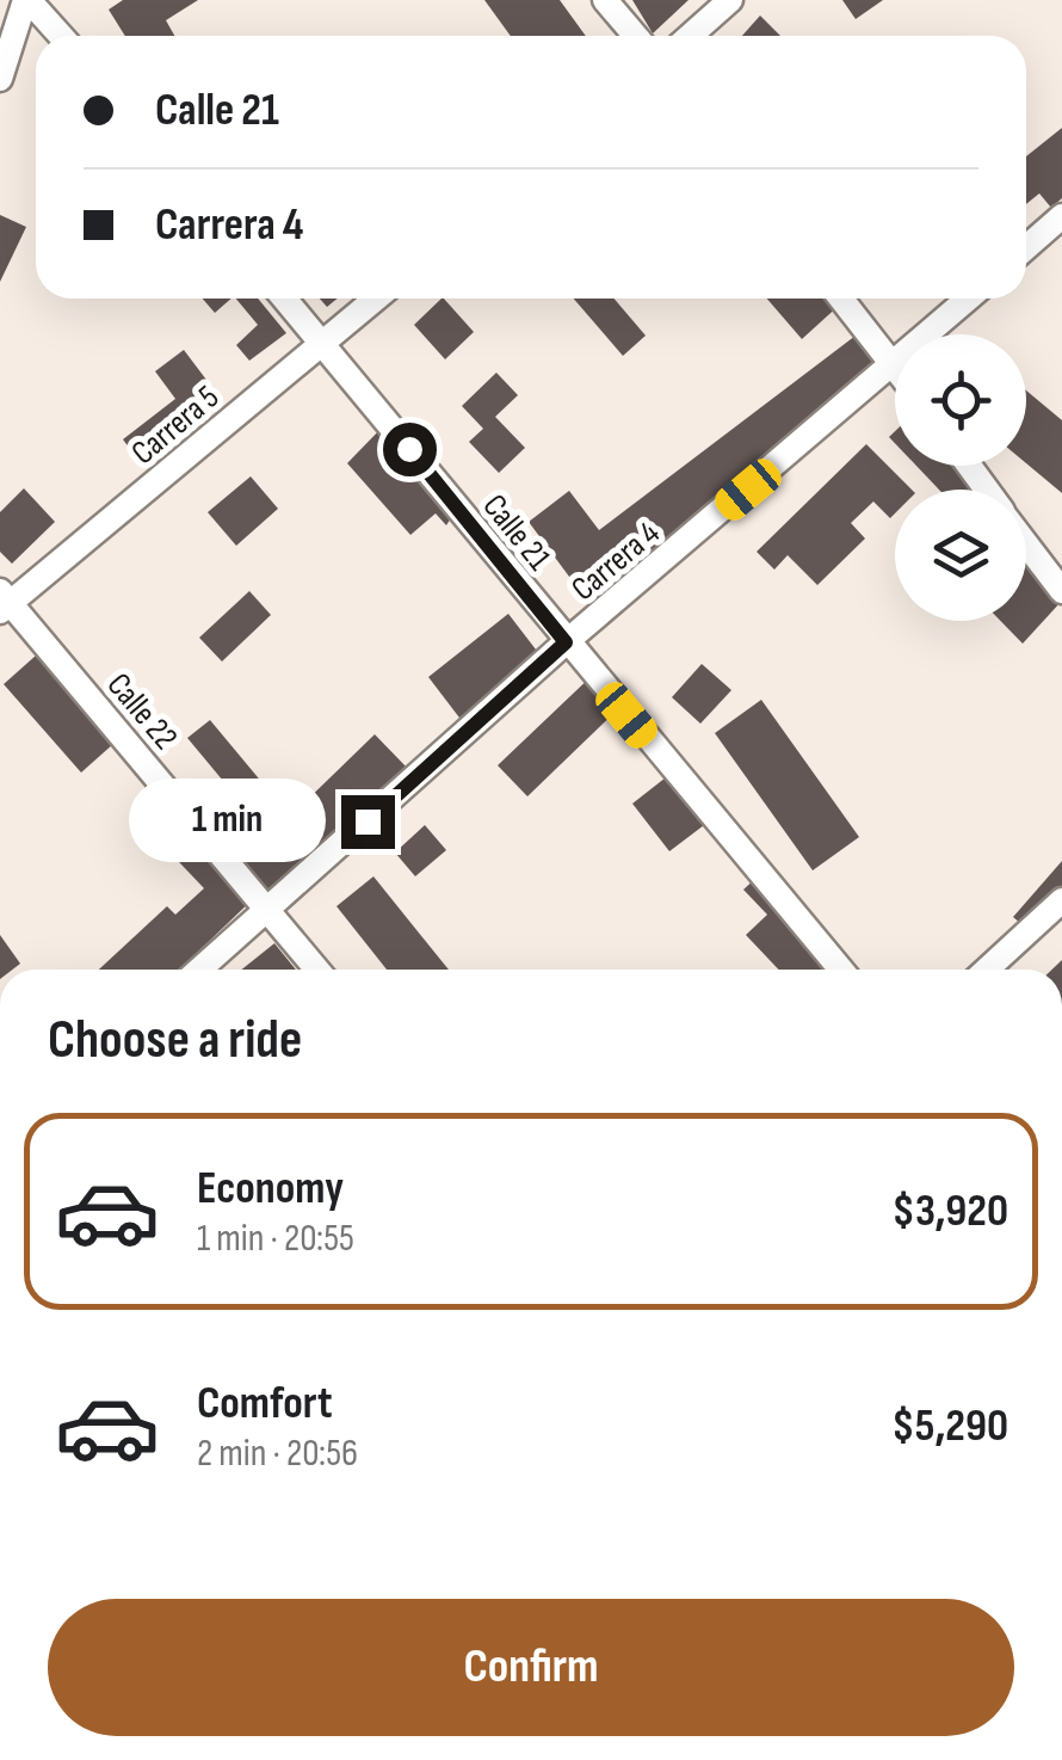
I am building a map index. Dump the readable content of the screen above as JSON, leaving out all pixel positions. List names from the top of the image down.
{
  "streets": {
    "street": [
      "Carrera 5",
      "Calle 21",
      "Carrera 4",
      "Calle 22"
    ]
  },
  "crossings": [
    ["Carrera 5", "Calle 21"],
    ["Carrera 5", "Calle 22"],
    ["Calle 21", "Carrera 4"],
    ["Carrera 4", "Calle 22"]
  ],
  "page": {
    "banner": ["Calle 21", "Carrera 4"],
    "bubble": "1 min",
    "heading": "Choose a ride",
    "list": [
      {
        "name": "Economy",
        "note": "1 min · 20:55",
        "value": "$3,920"
      },
      {
        "name": "Comfort",
        "note": "2 min · 20:56",
        "value": "$5,290"
      }
    ],
    "buttons": "Confirm"
  }
}
